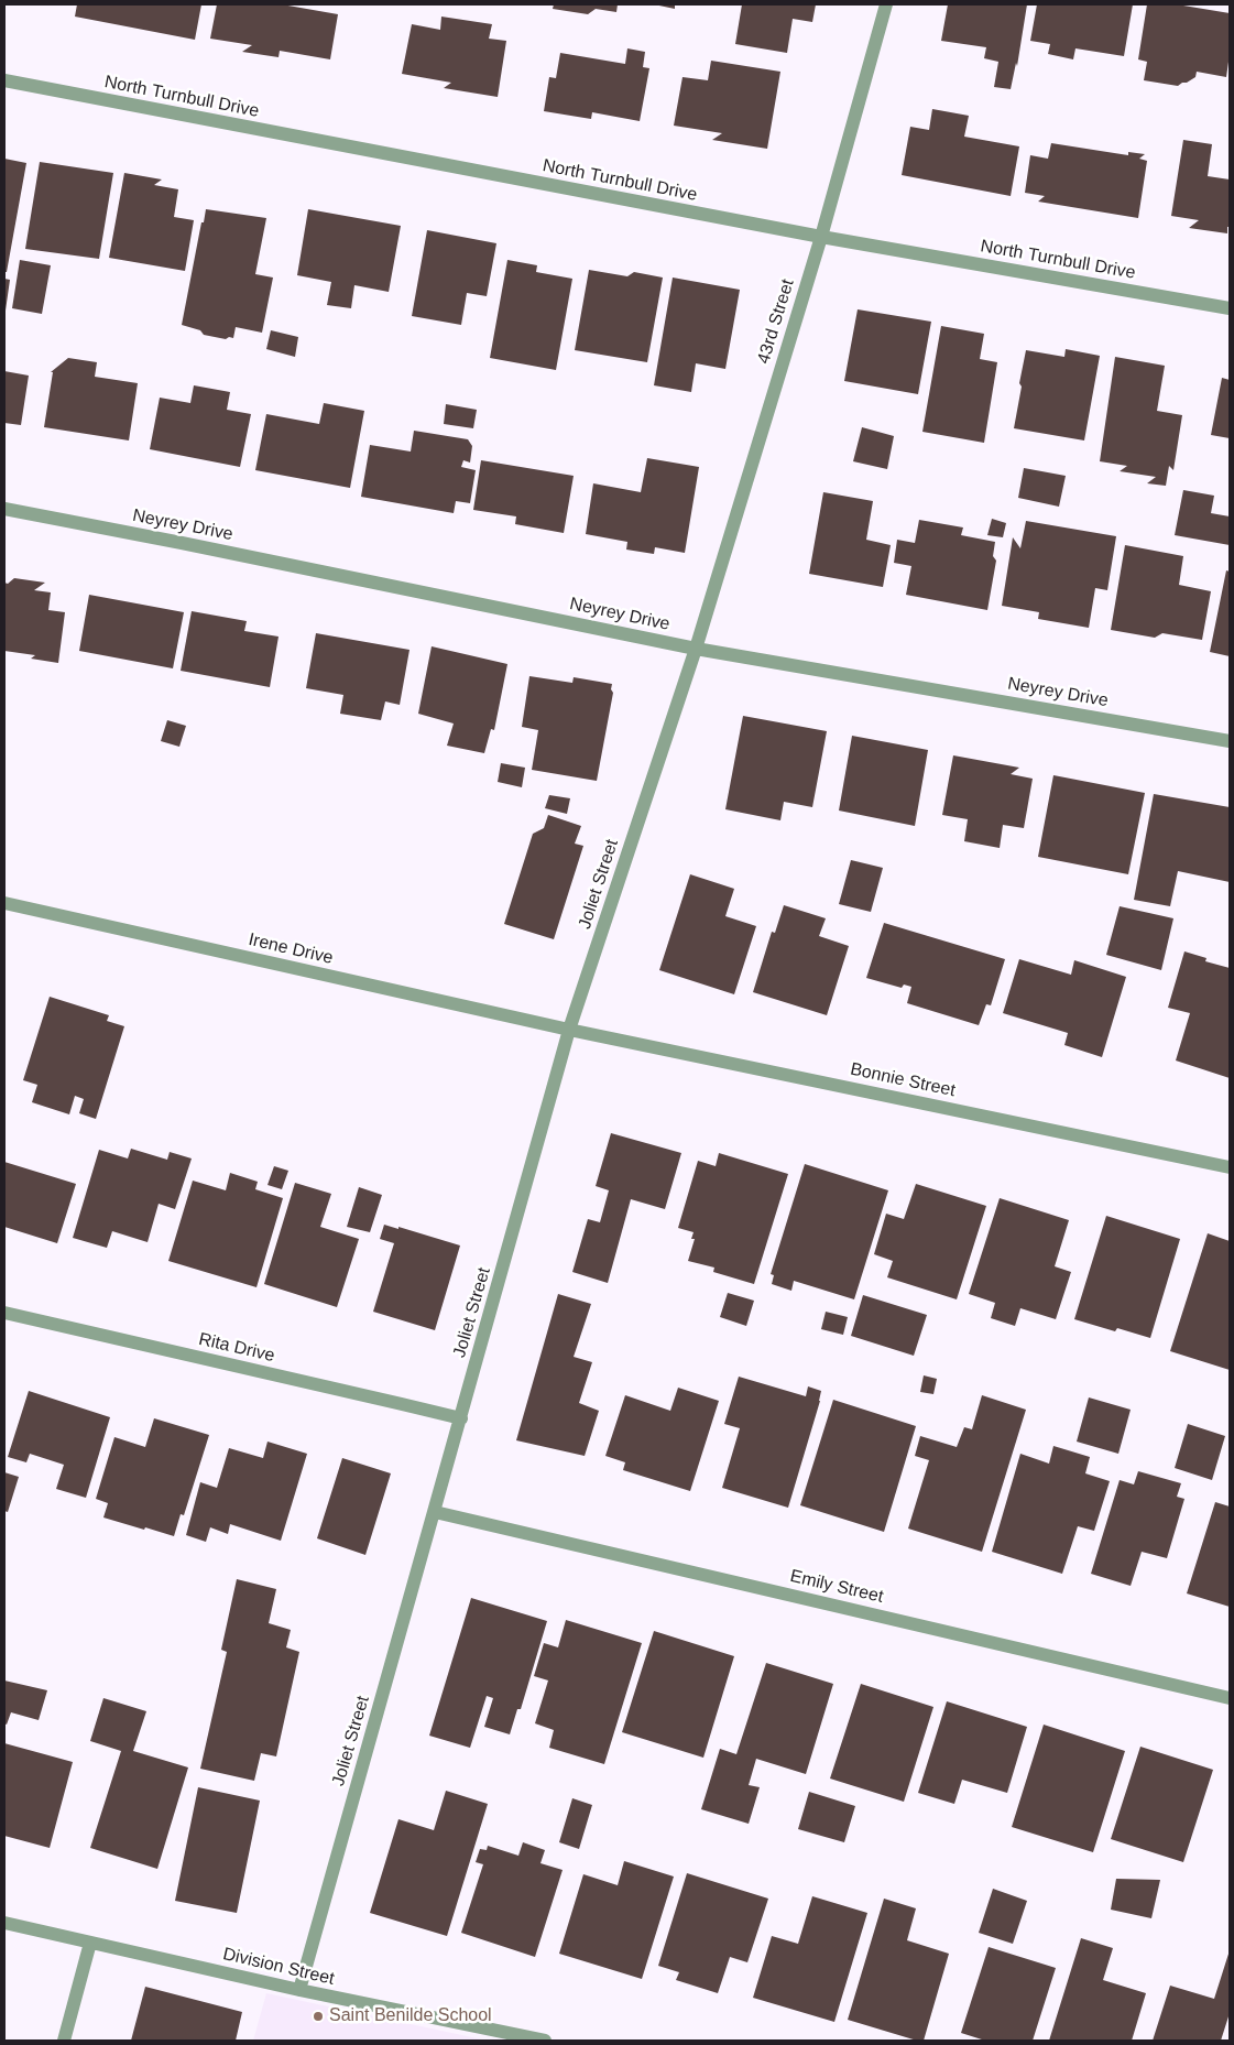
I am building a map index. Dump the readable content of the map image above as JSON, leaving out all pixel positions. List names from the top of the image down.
{
  "streets": {
    "street": [
      "North Turnbull Drive",
      "43rd Street",
      "Neyrey Drive",
      "Joliet Street",
      "Irene Drive",
      "Bonnie Street",
      "Rita Drive",
      "Emily Street",
      "Division Street"
    ]
  },
  "crossings": [
    ["North Turnbull Drive", "43rd Street"],
    ["43rd Street", "Neyrey Drive"],
    ["43rd Street", "Joliet Street"],
    ["Neyrey Drive", "Joliet Street"],
    ["Joliet Street", "Irene Drive"],
    ["Joliet Street", "Bonnie Street"],
    ["Joliet Street", "Rita Drive"],
    ["Joliet Street", "Emily Street"],
    ["Joliet Street", "Division Street"],
    ["Irene Drive", "Bonnie Street"]
  ],
  "places": ["Saint Benilde School"]
}
